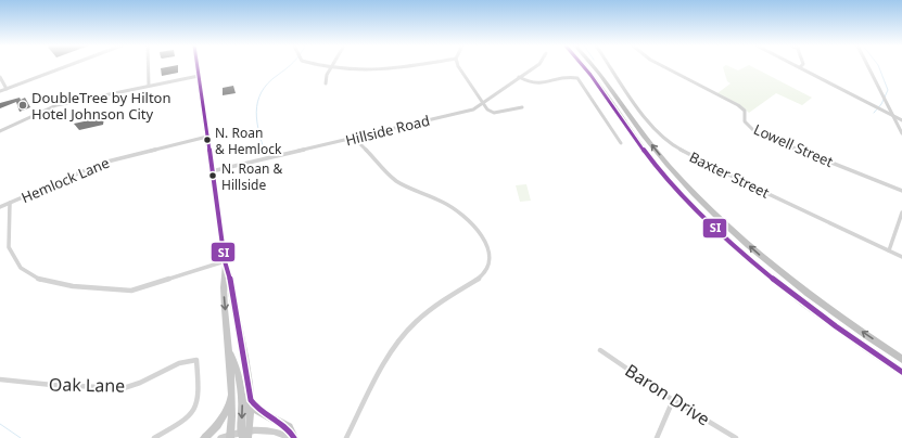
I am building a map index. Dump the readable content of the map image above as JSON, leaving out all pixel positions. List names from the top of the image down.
{
  "streets": {
    "street": [
      "Hillside Road",
      "Lowell Street",
      "Baxter Street",
      "Hemlock Lane",
      "Oak Lane",
      "Baron Drive"
    ]
  },
  "places": ["DoubleTree by Hilton Hotel Johnson City", "N. Roan & Hemlock", "N. Roan & Hillside"],
  "lines": ["transit line SI"]
}
